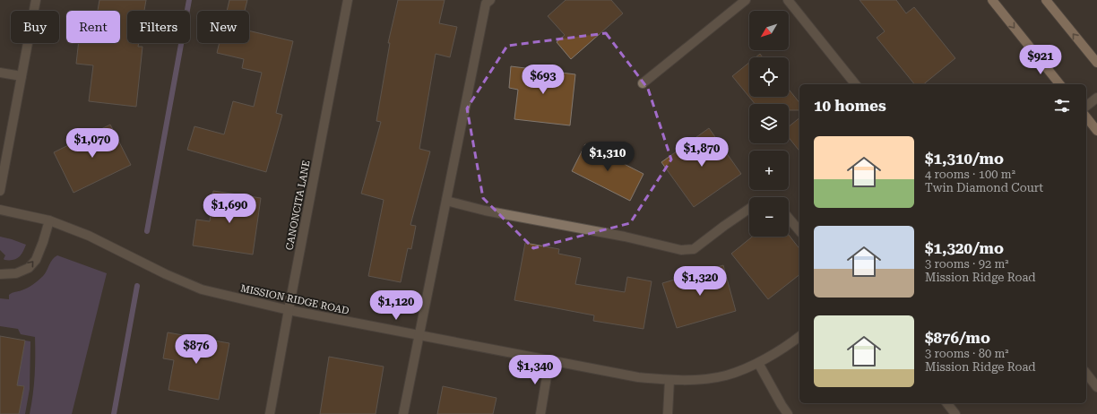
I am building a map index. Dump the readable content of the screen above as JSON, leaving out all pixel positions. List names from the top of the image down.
{
  "streets": {
    "street": ["CANONCITA LANE", "MISSION RIDGE ROAD"]
  },
  "crossings": [
    ["CANONCITA LANE", "MISSION RIDGE ROAD"]
  ],
  "north": "bottom left",
  "page": {
    "map_buttons": ["+", "−"],
    "chip": [
      "Buy",
      "Rent",
      "Filters",
      "New"
    ],
    "price": [
      "$921",
      "$693",
      "$1,070",
      "$1,870",
      "$1,310",
      "$1,690",
      "$1,320",
      "$1,120",
      "$876",
      "$1,340"
    ],
    "heading": "10 homes",
    "list": [
      {
        "name": "$1,310/mo",
        "note": "4 rooms · 100 m² · Twin Diamond Court"
      },
      {
        "name": "$1,320/mo",
        "note": "3 rooms · 92 m² · Mission Ridge Road"
      },
      {
        "name": "$876/mo",
        "note": "3 rooms · 80 m² · Mission Ridge Road"
      }
    ]
  }
}
